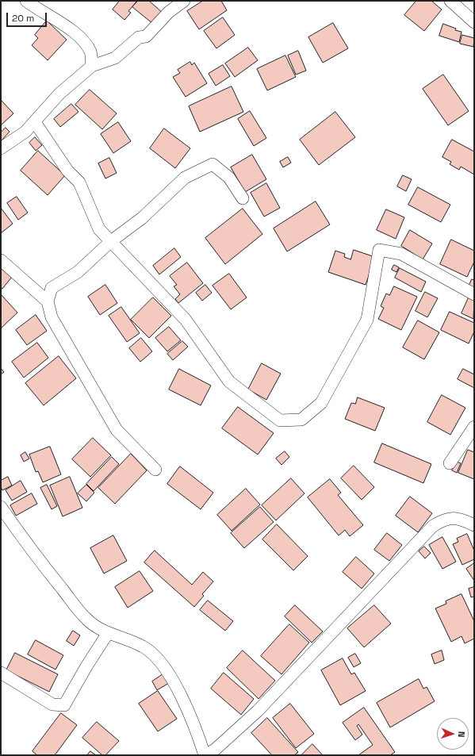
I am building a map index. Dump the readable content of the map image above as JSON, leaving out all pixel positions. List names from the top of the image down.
{
  "scale_bar": "20 m",
  "north": "right"
}
